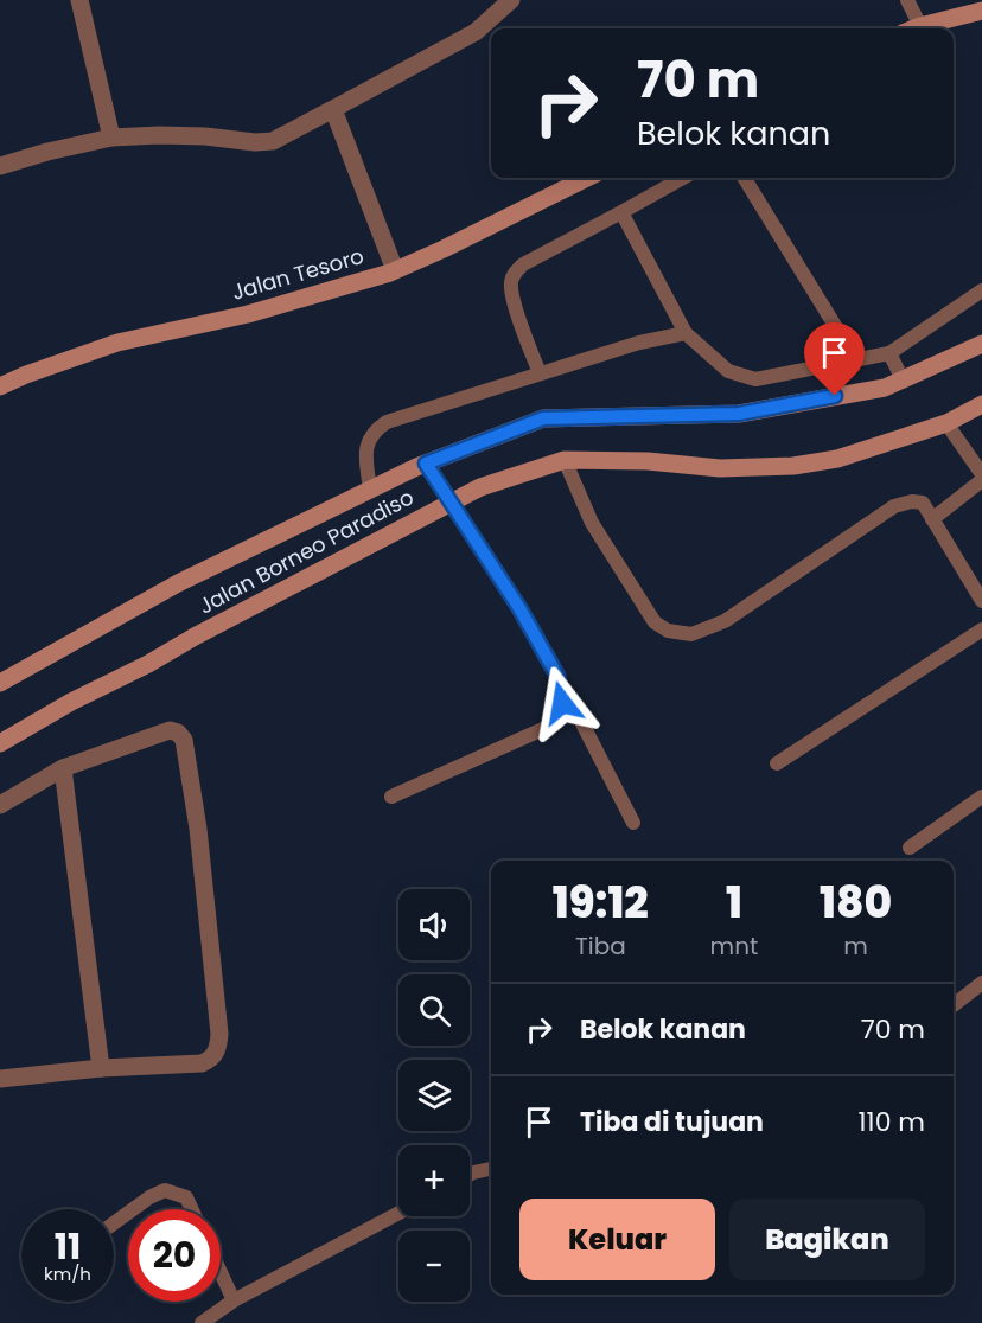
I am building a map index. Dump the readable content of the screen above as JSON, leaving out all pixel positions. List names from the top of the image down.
{
  "streets": {
    "street": ["Jalan Tesoro", "Jalan Borneo Paradiso"]
  },
  "page": {
    "turn": ["70 m", "Belok kanan"],
    "eta": [
      "19:12",
      "Tiba",
      "1",
      "mnt",
      "180",
      "m"
    ],
    "map_buttons": ["+", "−"],
    "list": [
      {
        "name": "Belok kanan",
        "value": "70 m"
      },
      {
        "name": "Tiba di tujuan",
        "value": "110 m"
      }
    ],
    "buttons": ["Keluar", "Bagikan"],
    "speed": "11 km/h",
    "limit": "20"
  }
}
